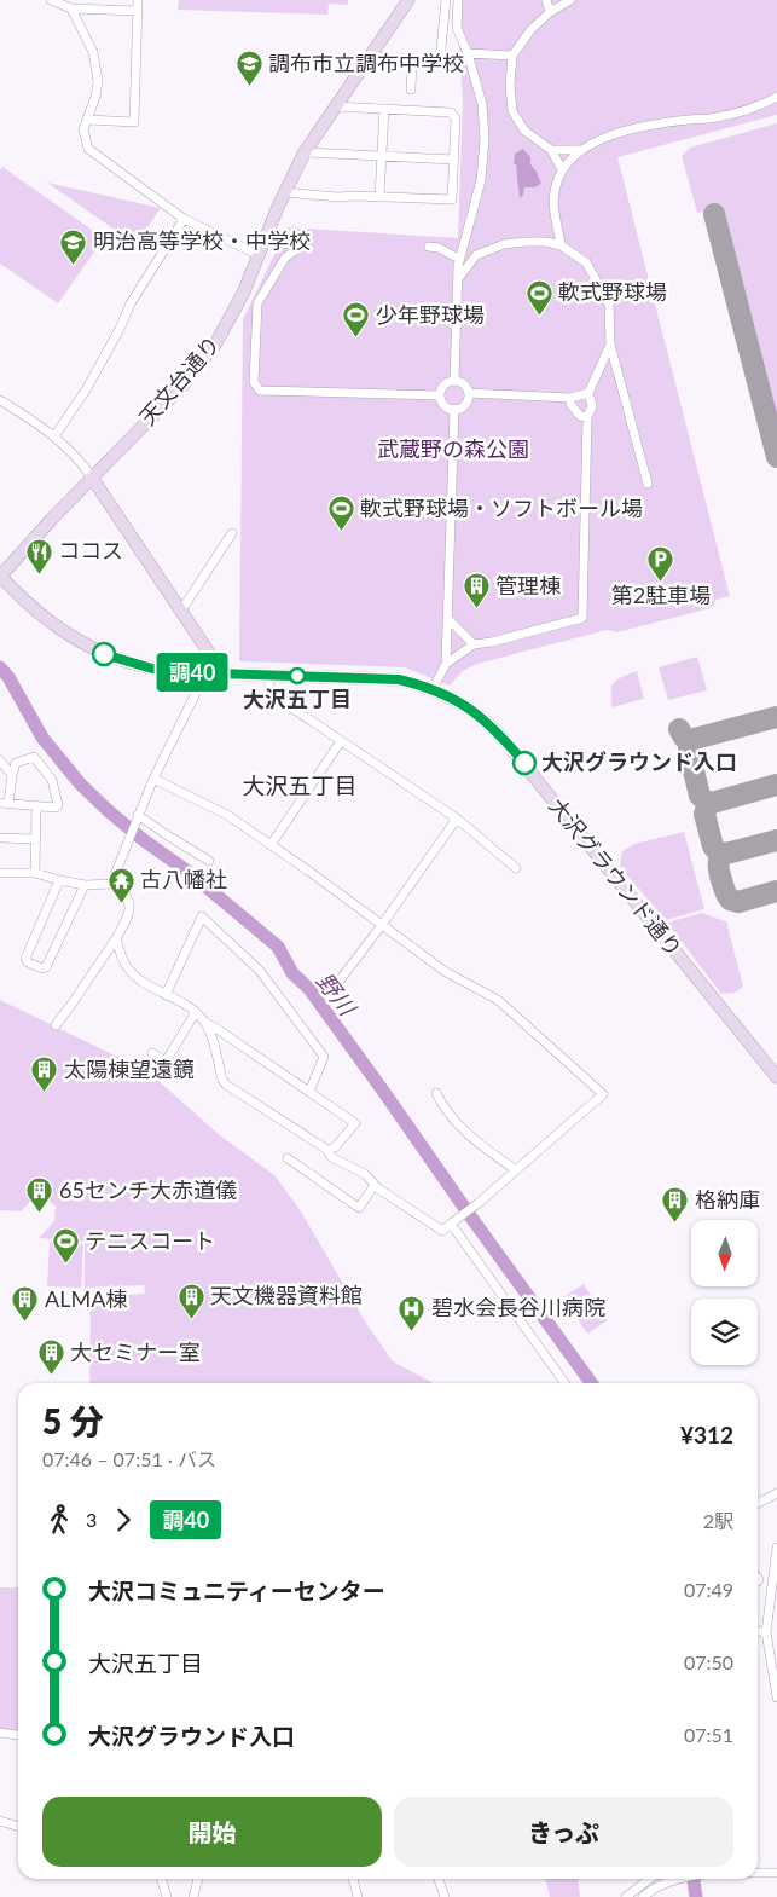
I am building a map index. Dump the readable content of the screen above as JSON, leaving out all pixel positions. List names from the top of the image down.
{
  "streets": {
    "street": ["天文台通り", "大沢グラウンド通り"]
  },
  "crossings": [
    ["天文台通り", "大沢グラウンド通り"]
  ],
  "districts": ["大沢五丁目"],
  "water": ["野川"],
  "parks": ["武蔵野の森公園"],
  "places": {
    "school or university": ["調布市立調布中学校", "明治高等学校・中学校"],
    "sports": [
      "軟式野球場",
      "少年野球場",
      "軟式野球場・ソフトボール場",
      "テニスコート"
    ],
    "restaurant": ["ココス"],
    "parking": ["第2駐車場"],
    "building": [
      "管理棟",
      "太陽棟望遠鏡",
      "65センチ大赤道儀",
      "格納庫",
      "天文機器資料館",
      "ALMA棟",
      "大セミナー室"
    ],
    "other": ["大沢五丁目", "大沢グラウンド入口"],
    "temple": ["古八幡社"],
    "hospital": ["碧水会長谷川病院"]
  },
  "lines": ["bus line 調40"],
  "north": "bottom",
  "page": {
    "on_map": "調40",
    "heading": ["5 分", "07:46 – 07:51 · バス", "¥312"],
    "legs": ["3", "調40", "2駅"],
    "list": [
      {
        "name": "大沢コミュニティーセンター",
        "value": "07:49"
      },
      {
        "name": "大沢五丁目",
        "value": "07:50"
      },
      {
        "name": "大沢グラウンド入口",
        "value": "07:51"
      }
    ],
    "buttons": ["開始", "きっぷ"]
  }
}
